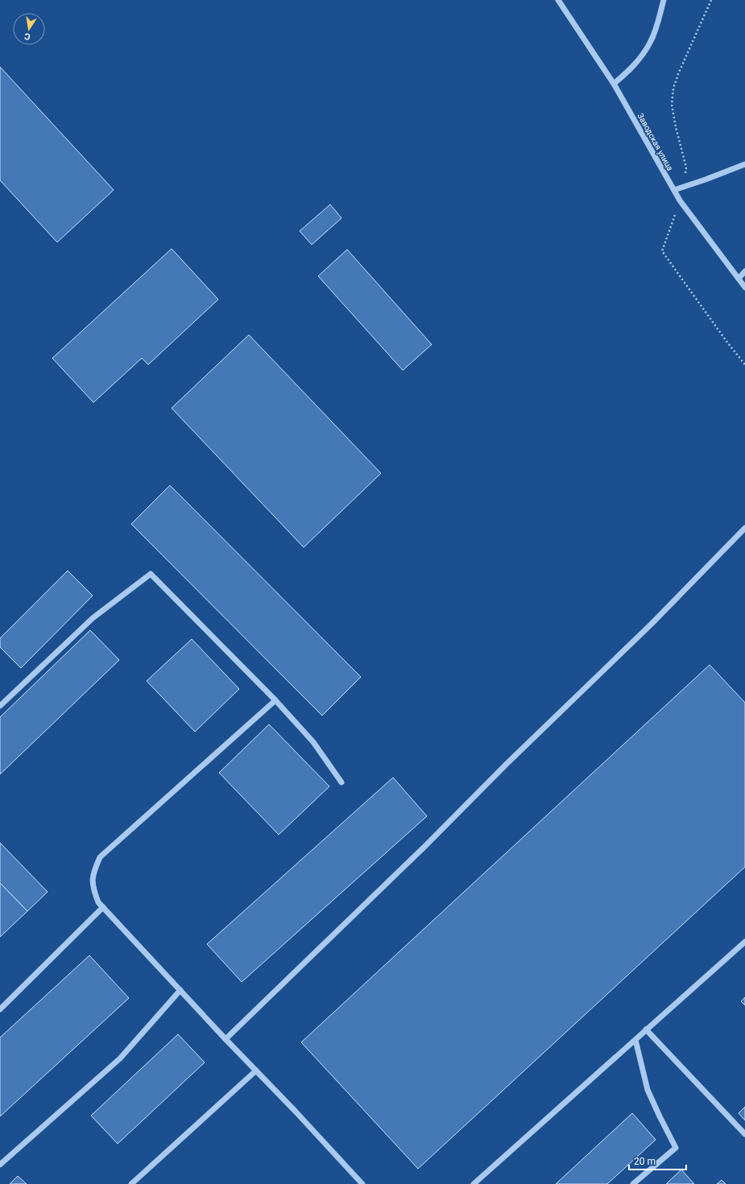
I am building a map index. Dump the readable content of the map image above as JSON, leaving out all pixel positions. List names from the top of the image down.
{
  "streets": {
    "street": ["Заводская улица"]
  },
  "scale_bar": "20 m",
  "north": "bottom"
}
